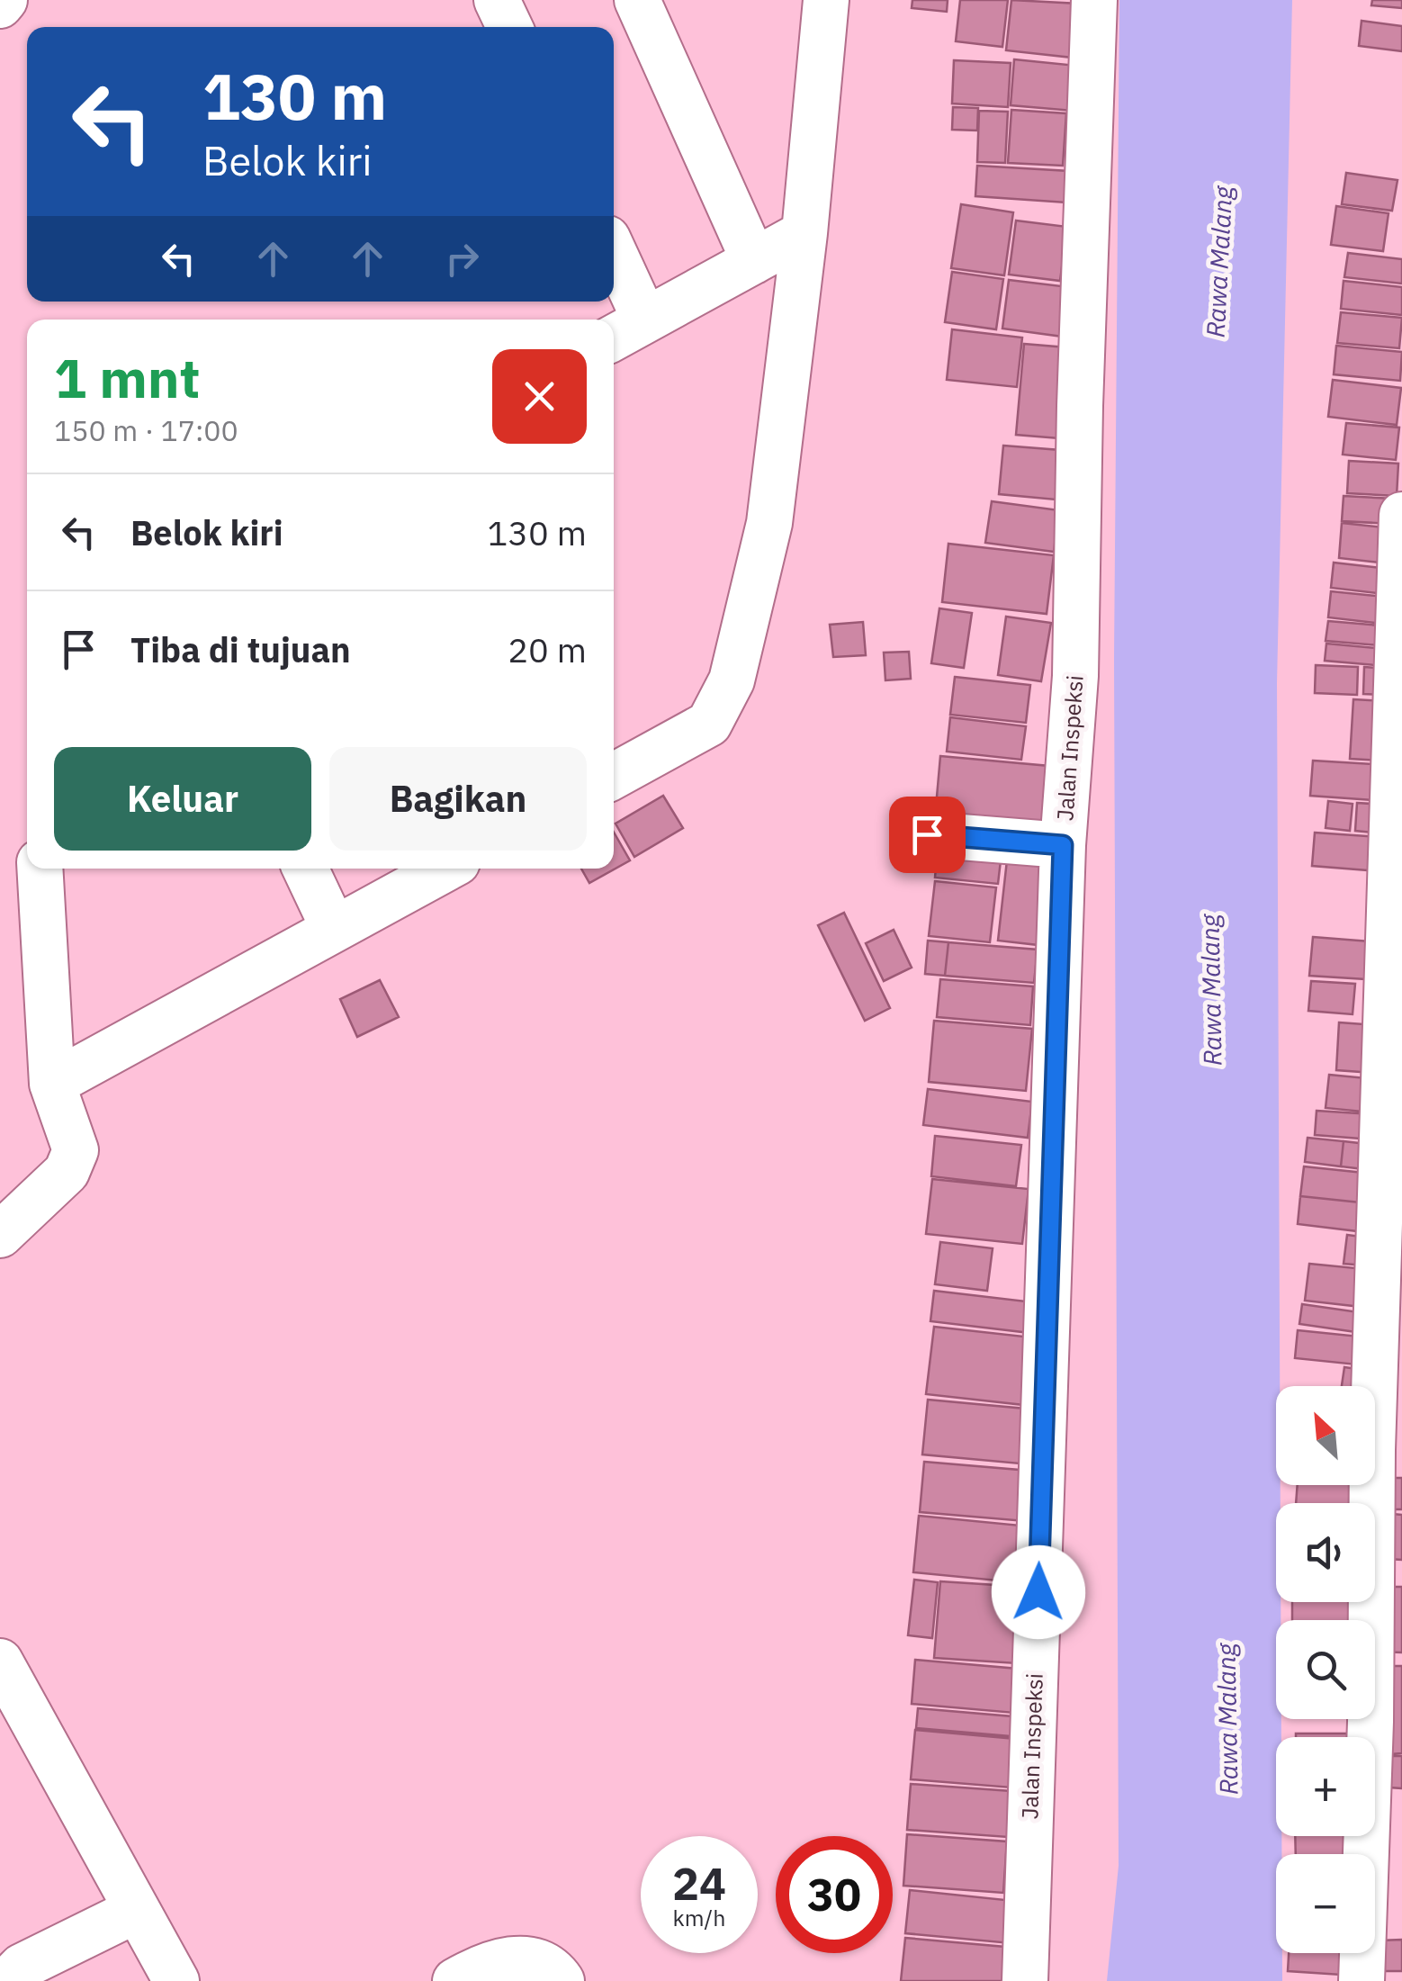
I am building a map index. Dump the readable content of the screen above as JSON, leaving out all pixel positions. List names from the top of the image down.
{
  "streets": {
    "street": ["Jalan Inspeksi"]
  },
  "water": ["Rawa Malang"],
  "north": "top left",
  "page": {
    "turn": ["130 m", "Belok kiri"],
    "heading": ["1 mnt", "150 m · 17:00"],
    "list": [
      {
        "name": "Belok kiri",
        "value": "130 m"
      },
      {
        "name": "Tiba di tujuan",
        "value": "20 m"
      }
    ],
    "buttons": ["Keluar", "Bagikan"],
    "map_buttons": ["+", "−"],
    "speed": "24 km/h",
    "limit": "30"
  }
}
